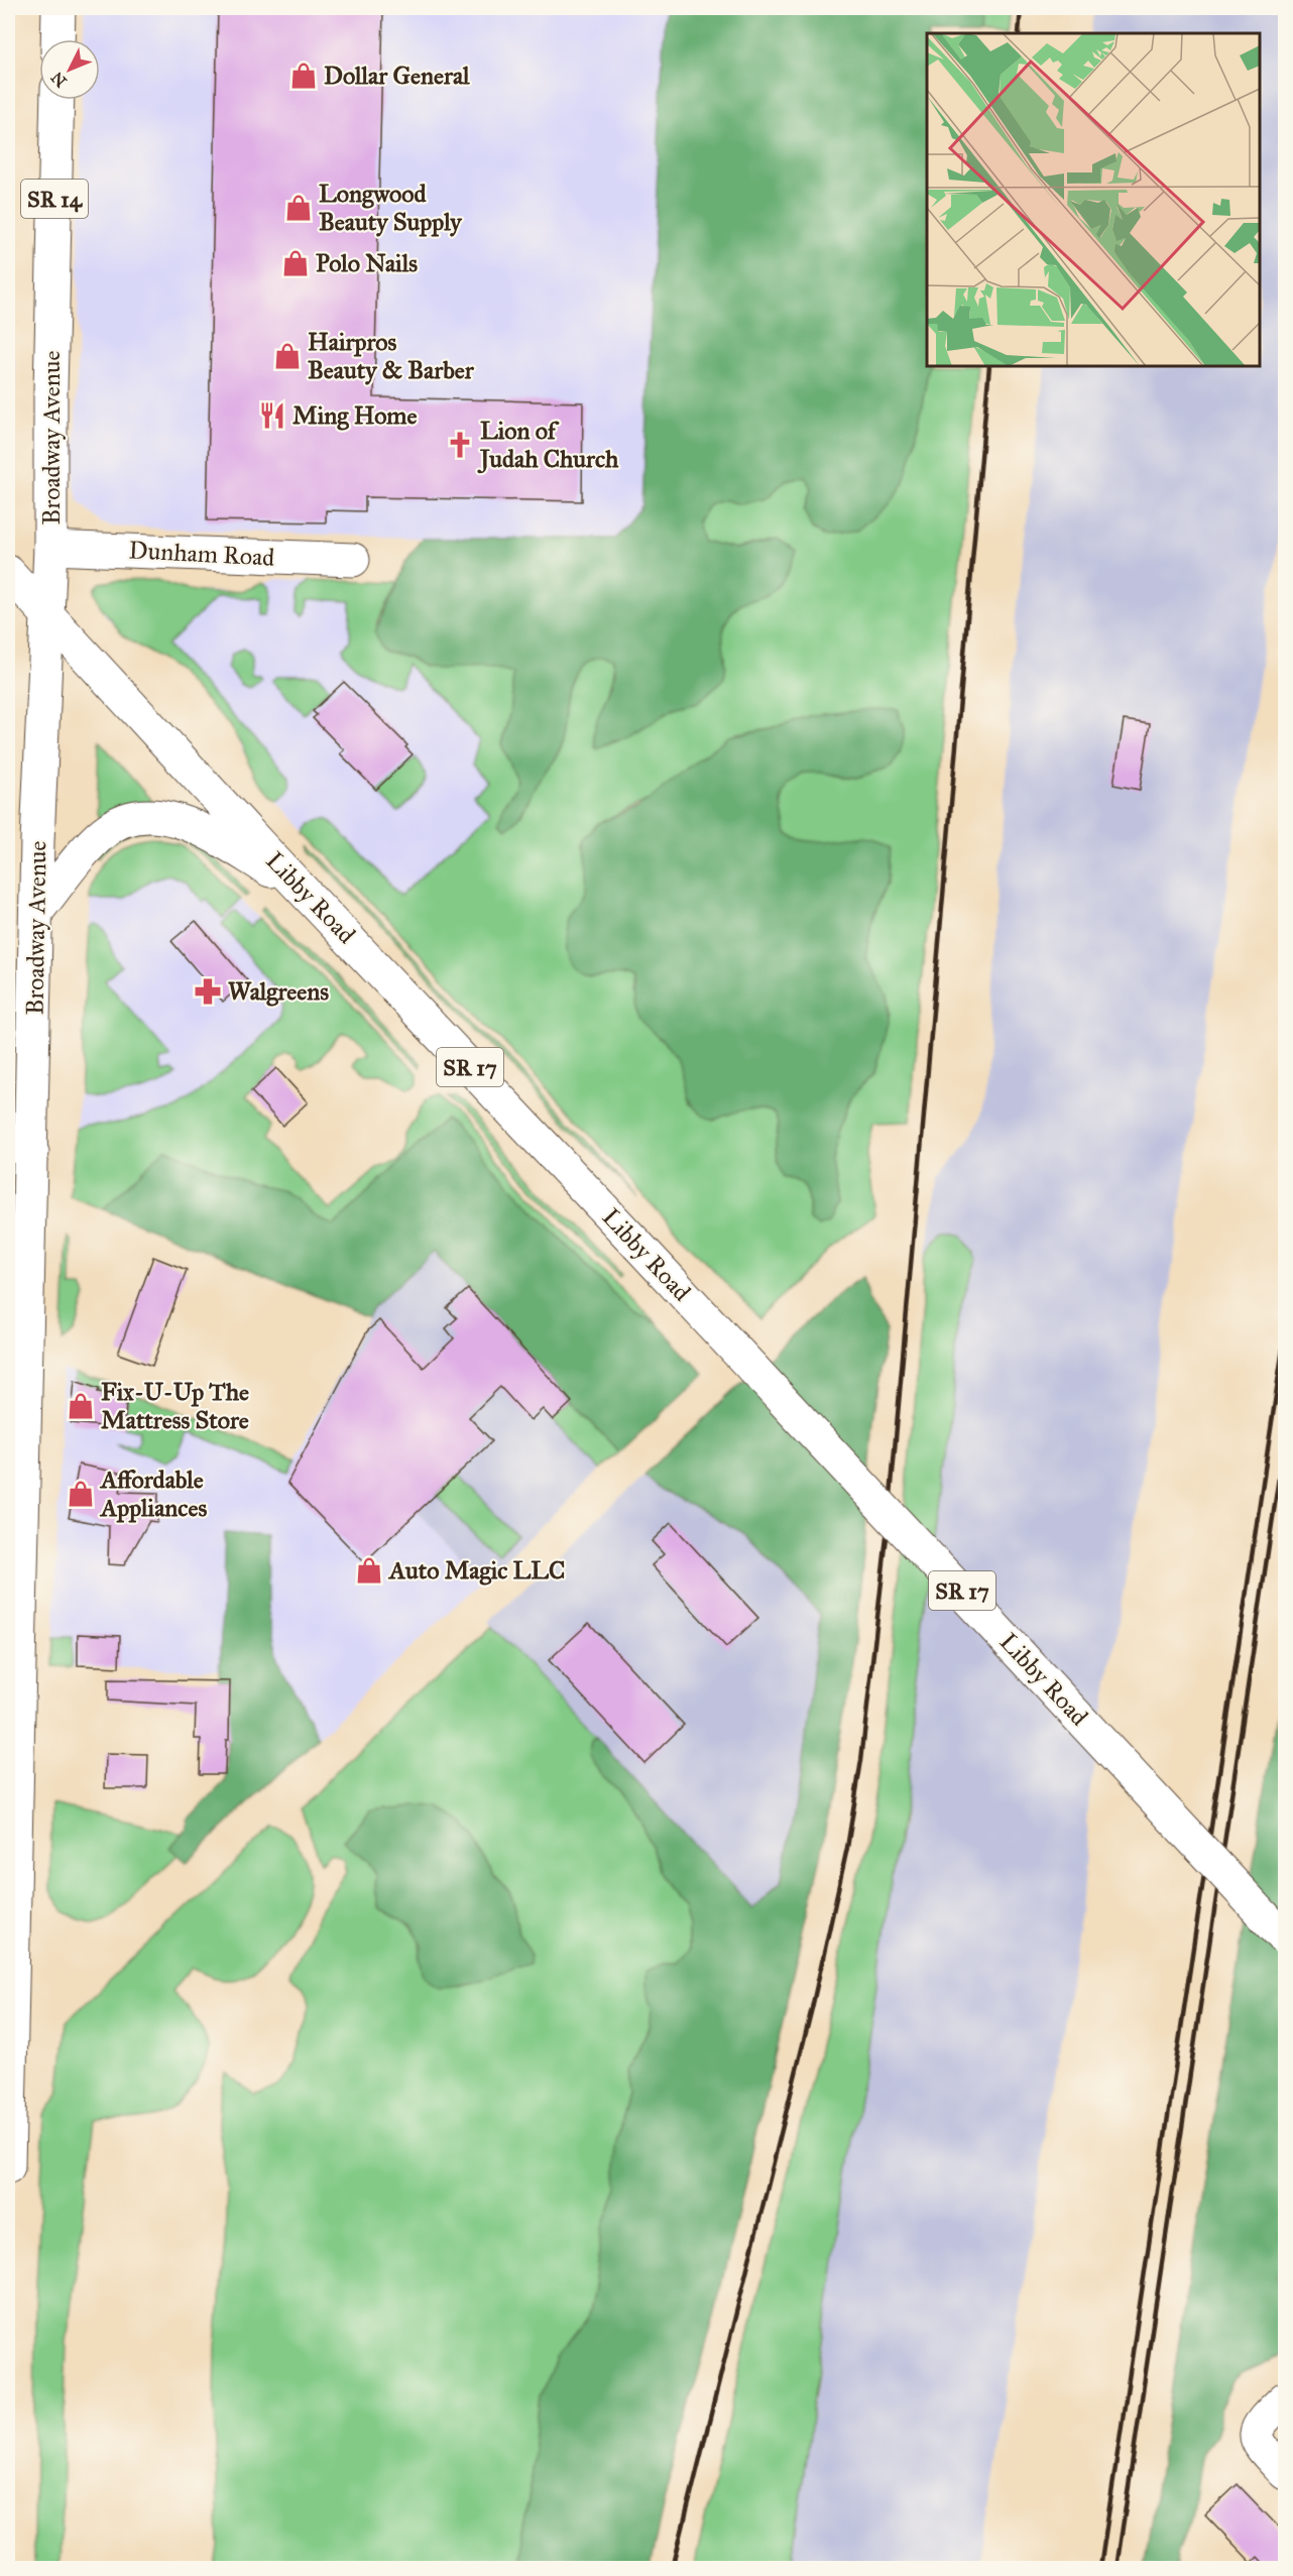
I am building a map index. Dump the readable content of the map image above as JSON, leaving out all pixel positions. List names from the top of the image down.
{
  "streets": {
    "main road": [
      "SR 14",
      "Broadway Avenue",
      "Dunham Road",
      "Libby Road",
      "SR 17"
    ]
  },
  "crossings": [
    ["Broadway Avenue", "Dunham Road"],
    ["Broadway Avenue", "Libby Road"]
  ],
  "places": {
    "shop": [
      "Dollar General",
      "Longwood Beauty Supply",
      "Polo Nails",
      "Hairpros Beauty & Barber",
      "Fix-U-Up The Mattress Store",
      "Affordable Appliances",
      "Auto Magic LLC"
    ],
    "restaurant": ["Ming Home"],
    "church": ["Lion of Judah Church"],
    "pharmacy": ["Walgreens"]
  },
  "north": "bottom left"
}
